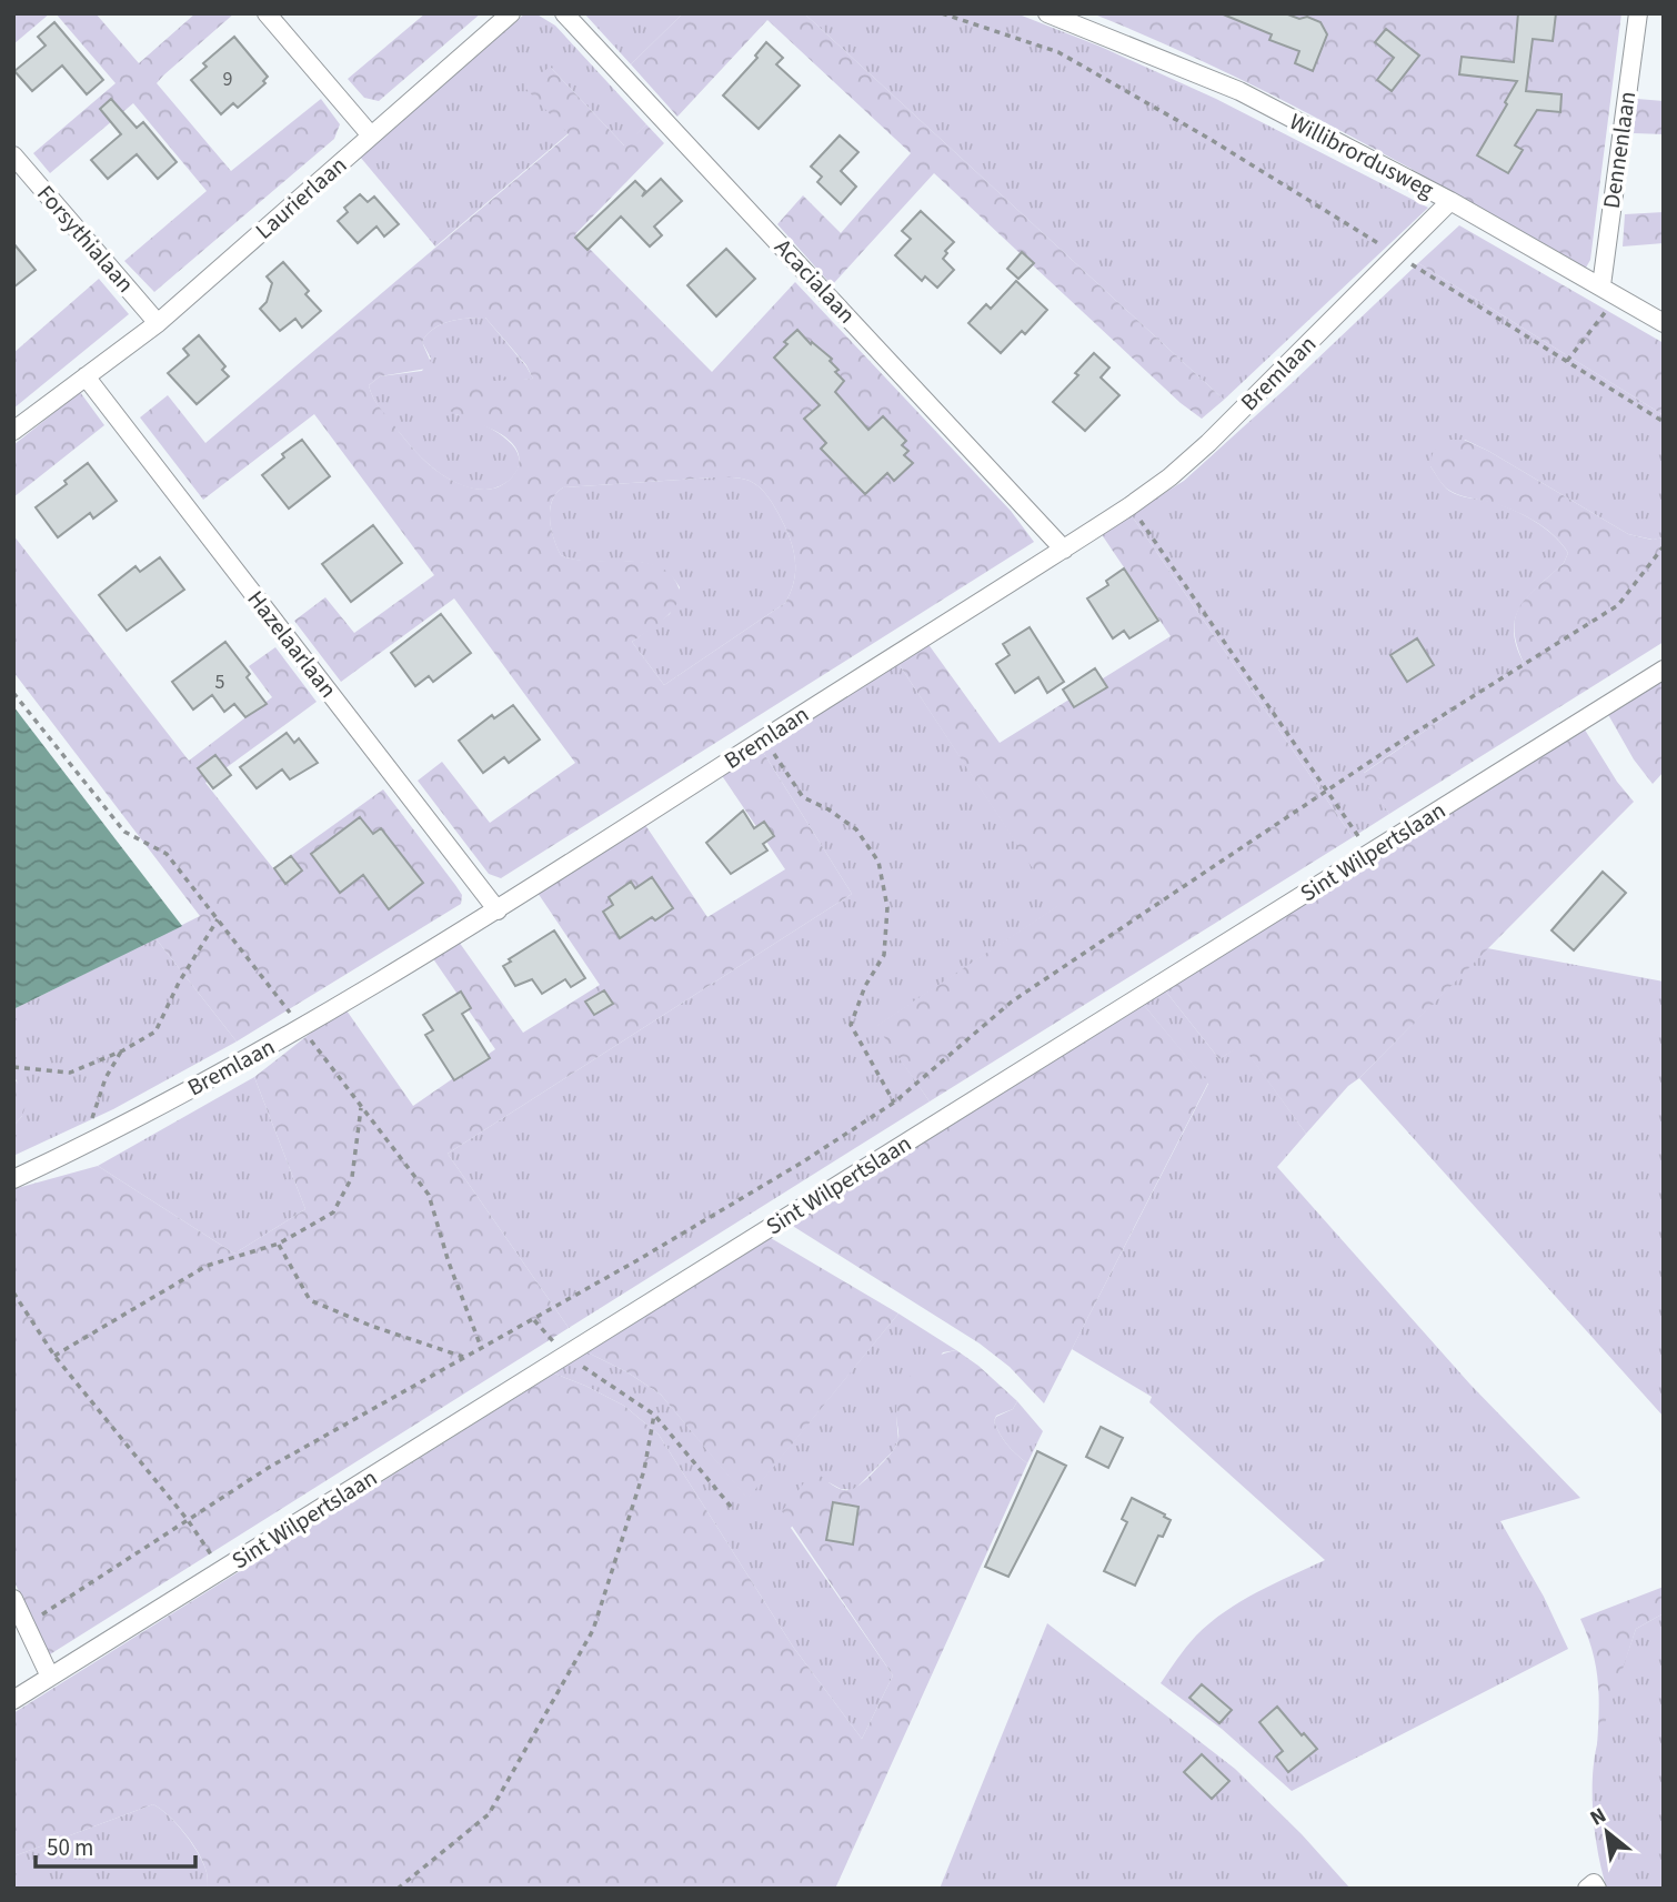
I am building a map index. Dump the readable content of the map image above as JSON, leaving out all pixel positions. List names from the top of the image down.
{
  "streets": {
    "street": [
      "Dennenlaan",
      "Willibrordusweg",
      "Laurierlaan",
      "Forsythialaan",
      "Acacialaan",
      "Bremlaan",
      "Hazelaarlaan",
      "Sint Wilpertslaan"
    ]
  },
  "crossings": [
    ["Dennenlaan", "Willibrordusweg"],
    ["Willibrordusweg", "Bremlaan"],
    ["Laurierlaan", "Forsythialaan"],
    ["Laurierlaan", "Hazelaarlaan"],
    ["Acacialaan", "Bremlaan"],
    ["Bremlaan", "Hazelaarlaan"]
  ],
  "house_numbers": ["9", "5"],
  "scale_bar": "50 m",
  "north": "top left"
}
